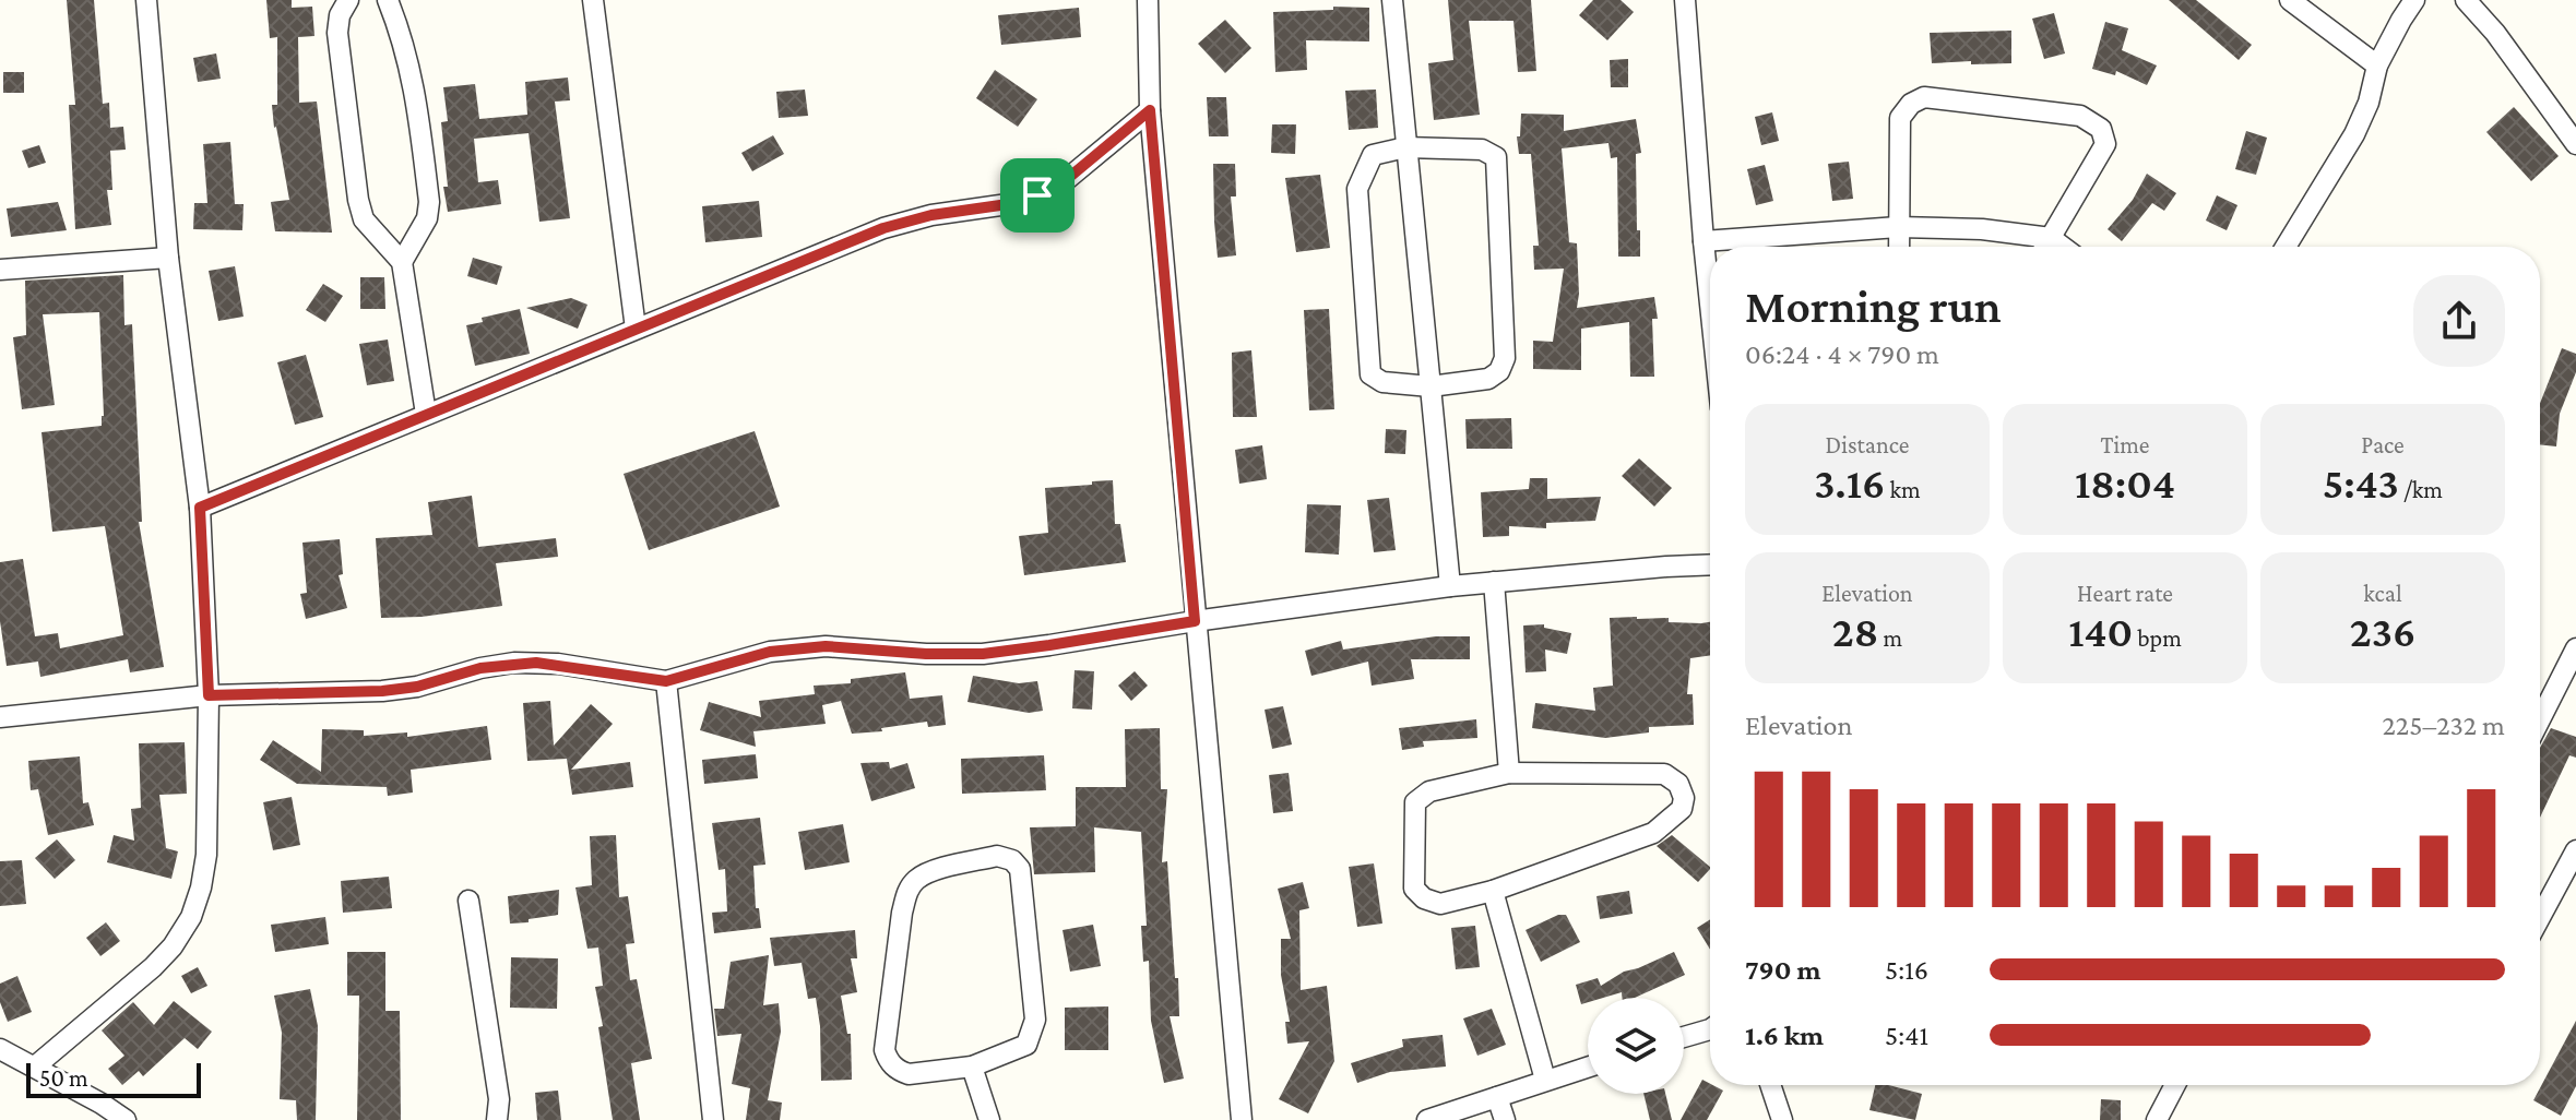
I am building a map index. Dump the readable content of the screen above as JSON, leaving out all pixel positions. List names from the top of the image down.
{
  "scale_bar": "50 m",
  "page": {
    "heading": ["Morning run", "06:24 · 4 × 790 m"],
    "stats": [
      ["Distance", "3.16 km"],
      ["Time", "18:04"],
      ["Pace", "5:43 /km"],
      ["Elevation", "28 m"],
      ["Heart rate", "140 bpm"],
      ["kcal", "236"]
    ],
    "chart": ["Elevation", "225–232 m"],
    "list": [
      {
        "name": "790 m",
        "note": "5:16"
      },
      {
        "name": "1.6 km",
        "note": "5:41"
      }
    ],
    "scale": "50 m"
  }
}
